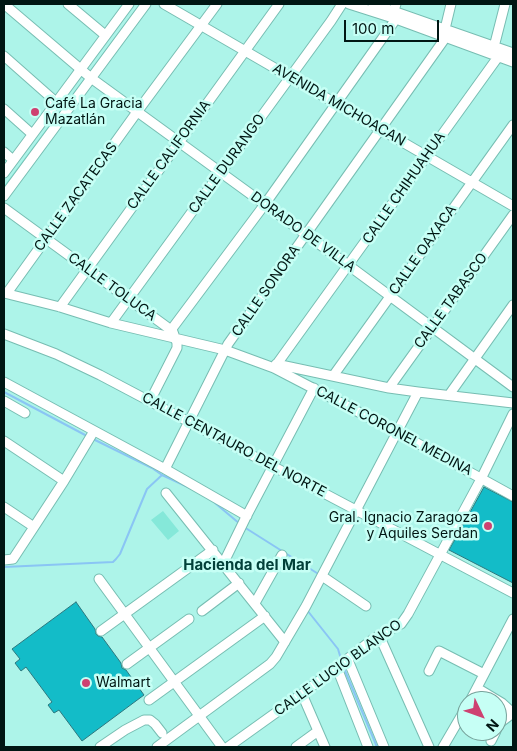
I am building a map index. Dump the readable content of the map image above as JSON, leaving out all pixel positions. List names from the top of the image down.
{
  "streets": {
    "street": [
      "AVENIDA MICHOACAN",
      "CALLE CALIFORNIA",
      "CALLE DURANGO",
      "CALLE CHIHUAHUA",
      "CALLE ZACATECAS",
      "DORADO DE VILLA",
      "CALLE OAXACA",
      "CALLE TOLUCA",
      "CALLE SONORA",
      "CALLE TABASCO",
      "CALLE CORONEL MEDINA",
      "CALLE CENTAURO DEL NORTE",
      "CALLE LUCIO BLANCO"
    ]
  },
  "crossings": [
    ["AVENIDA MICHOACAN", "CALLE CALIFORNIA"],
    ["AVENIDA MICHOACAN", "CALLE DURANGO"],
    ["AVENIDA MICHOACAN", "CALLE CHIHUAHUA"],
    ["AVENIDA MICHOACAN", "CALLE ZACATECAS"],
    ["AVENIDA MICHOACAN", "CALLE OAXACA"],
    ["AVENIDA MICHOACAN", "CALLE SONORA"],
    ["CALLE CALIFORNIA", "DORADO DE VILLA"],
    ["CALLE CALIFORNIA", "CALLE TOLUCA"],
    ["CALLE DURANGO", "DORADO DE VILLA"],
    ["CALLE DURANGO", "CALLE TOLUCA"],
    ["CALLE CHIHUAHUA", "DORADO DE VILLA"],
    ["CALLE CHIHUAHUA", "CALLE CORONEL MEDINA"],
    ["CALLE ZACATECAS", "DORADO DE VILLA"],
    ["CALLE ZACATECAS", "CALLE TOLUCA"],
    ["DORADO DE VILLA", "CALLE OAXACA"],
    ["DORADO DE VILLA", "CALLE SONORA"],
    ["DORADO DE VILLA", "CALLE TABASCO"],
    ["CALLE SONORA", "CALLE CENTAURO DEL NORTE"],
    ["CALLE CORONEL MEDINA", "CALLE LUCIO BLANCO"],
    ["CALLE CENTAURO DEL NORTE", "CALLE LUCIO BLANCO"]
  ],
  "districts": ["Hacienda del Mar"],
  "places": ["Café La Gracia Mazatlán", "Gral. Ignacio Zaragoza y Aquiles Serdan", "Walmart"],
  "scale_bar": "100 m",
  "north": "bottom right"
}
